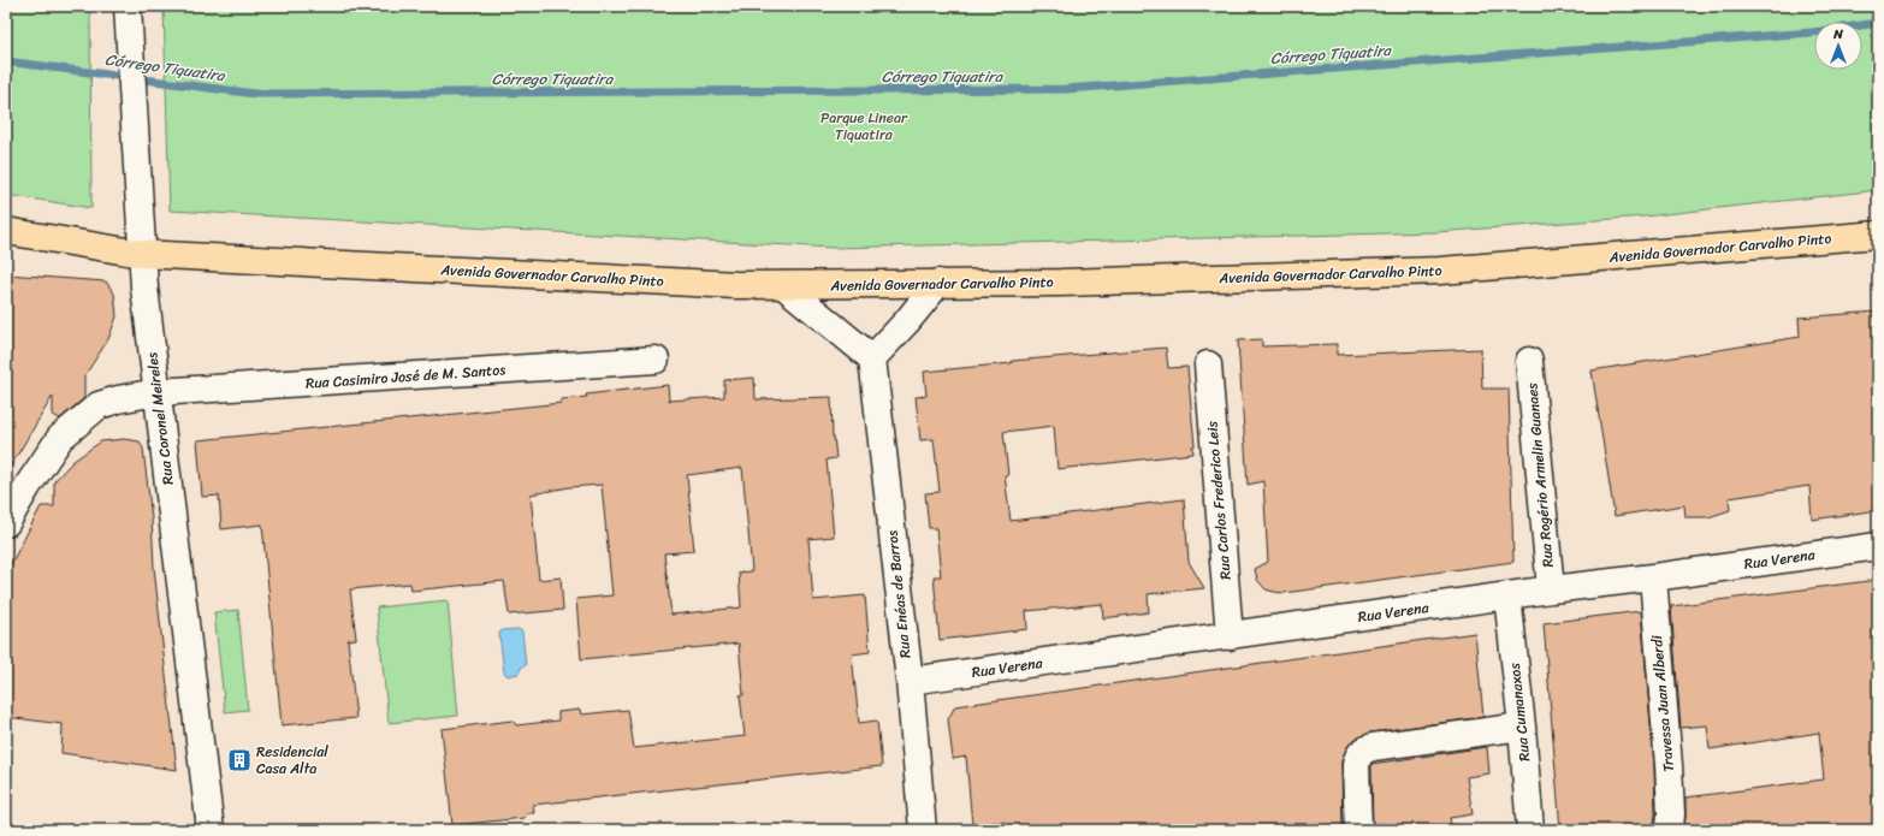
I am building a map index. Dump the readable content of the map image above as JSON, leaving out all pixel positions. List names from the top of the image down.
{
  "streets": {
    "main road": ["Avenida Governador Carvalho Pinto"],
    "street": [
      "Rua Casimiro José de M. Santos",
      "Rua Coronel Meireles",
      "Rua Rogério Armelin Guanaes",
      "Rua Carlos Frederico Leis",
      "Rua Verena",
      "Rua Enéas de Barros",
      "Travessa Juan Alberdi",
      "Rua Cumanaxos"
    ]
  },
  "crossings": [
    ["Avenida Governador Carvalho Pinto", "Rua Coronel Meireles"],
    ["Rua Casimiro José de M. Santos", "Rua Coronel Meireles"],
    ["Rua Rogério Armelin Guanaes", "Rua Verena"],
    ["Rua Carlos Frederico Leis", "Rua Verena"],
    ["Rua Verena", "Rua Enéas de Barros"],
    ["Rua Verena", "Travessa Juan Alberdi"],
    ["Rua Verena", "Rua Cumanaxos"]
  ],
  "water": ["Córrego Tiquatira"],
  "parks": ["Parque Linear Tiquatira"],
  "places": {
    "building": ["Residencial Casa Alta"]
  },
  "north": "top"
}
